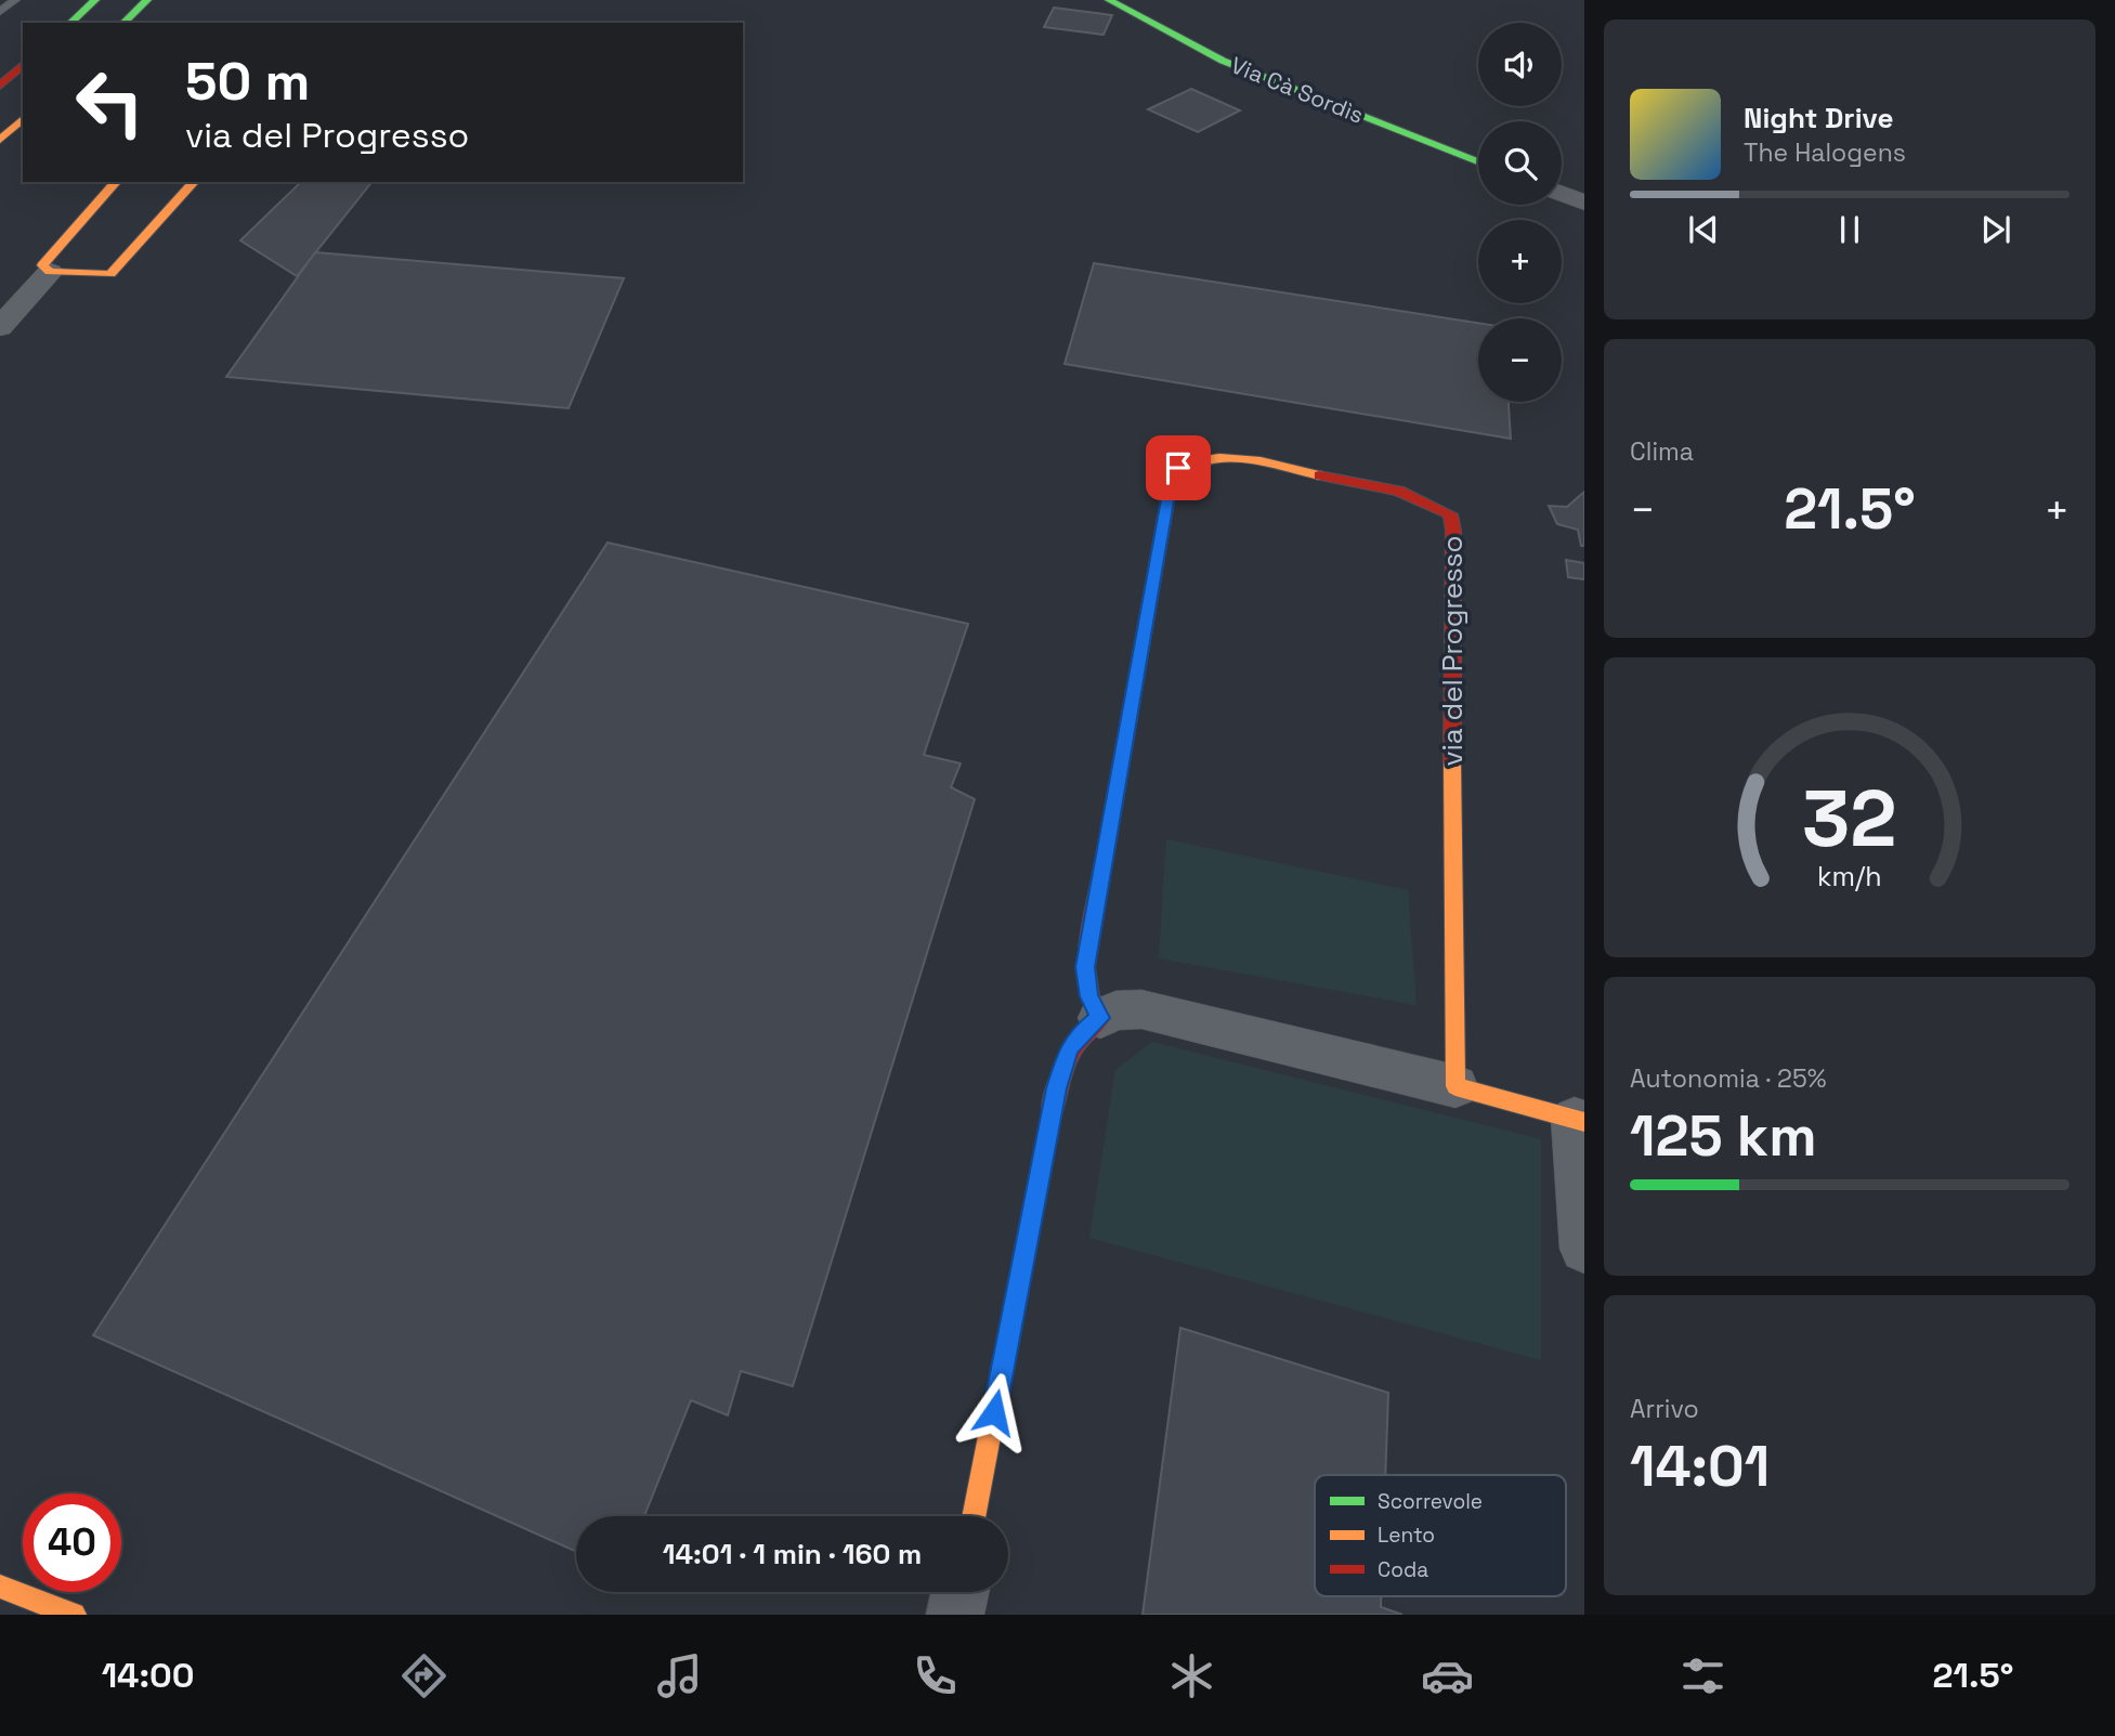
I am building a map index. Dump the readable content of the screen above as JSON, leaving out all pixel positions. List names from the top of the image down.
{
  "streets": {
    "main road": ["Via Cà Sordìs", "via del Progresso"]
  },
  "legend": ["Scorrevole", "Lento", "Coda"],
  "page": {
    "map_buttons": ["+", "−"],
    "turn": ["50 m", "via del Progresso"],
    "song": ["Night Drive", "The Halogens"],
    "tile": [
      "Clima",
      ["Autonomia · 25%", "125 km"],
      ["Arrivo", "14:01"]
    ],
    "heat": ["−", "21.5°", "+"],
    "limit": "40",
    "trip": "14:01 · 1 min · 160 m",
    "tabs": ["14:00", "21.5°"],
    "gauge": ["32", "km/h"]
  }
}
